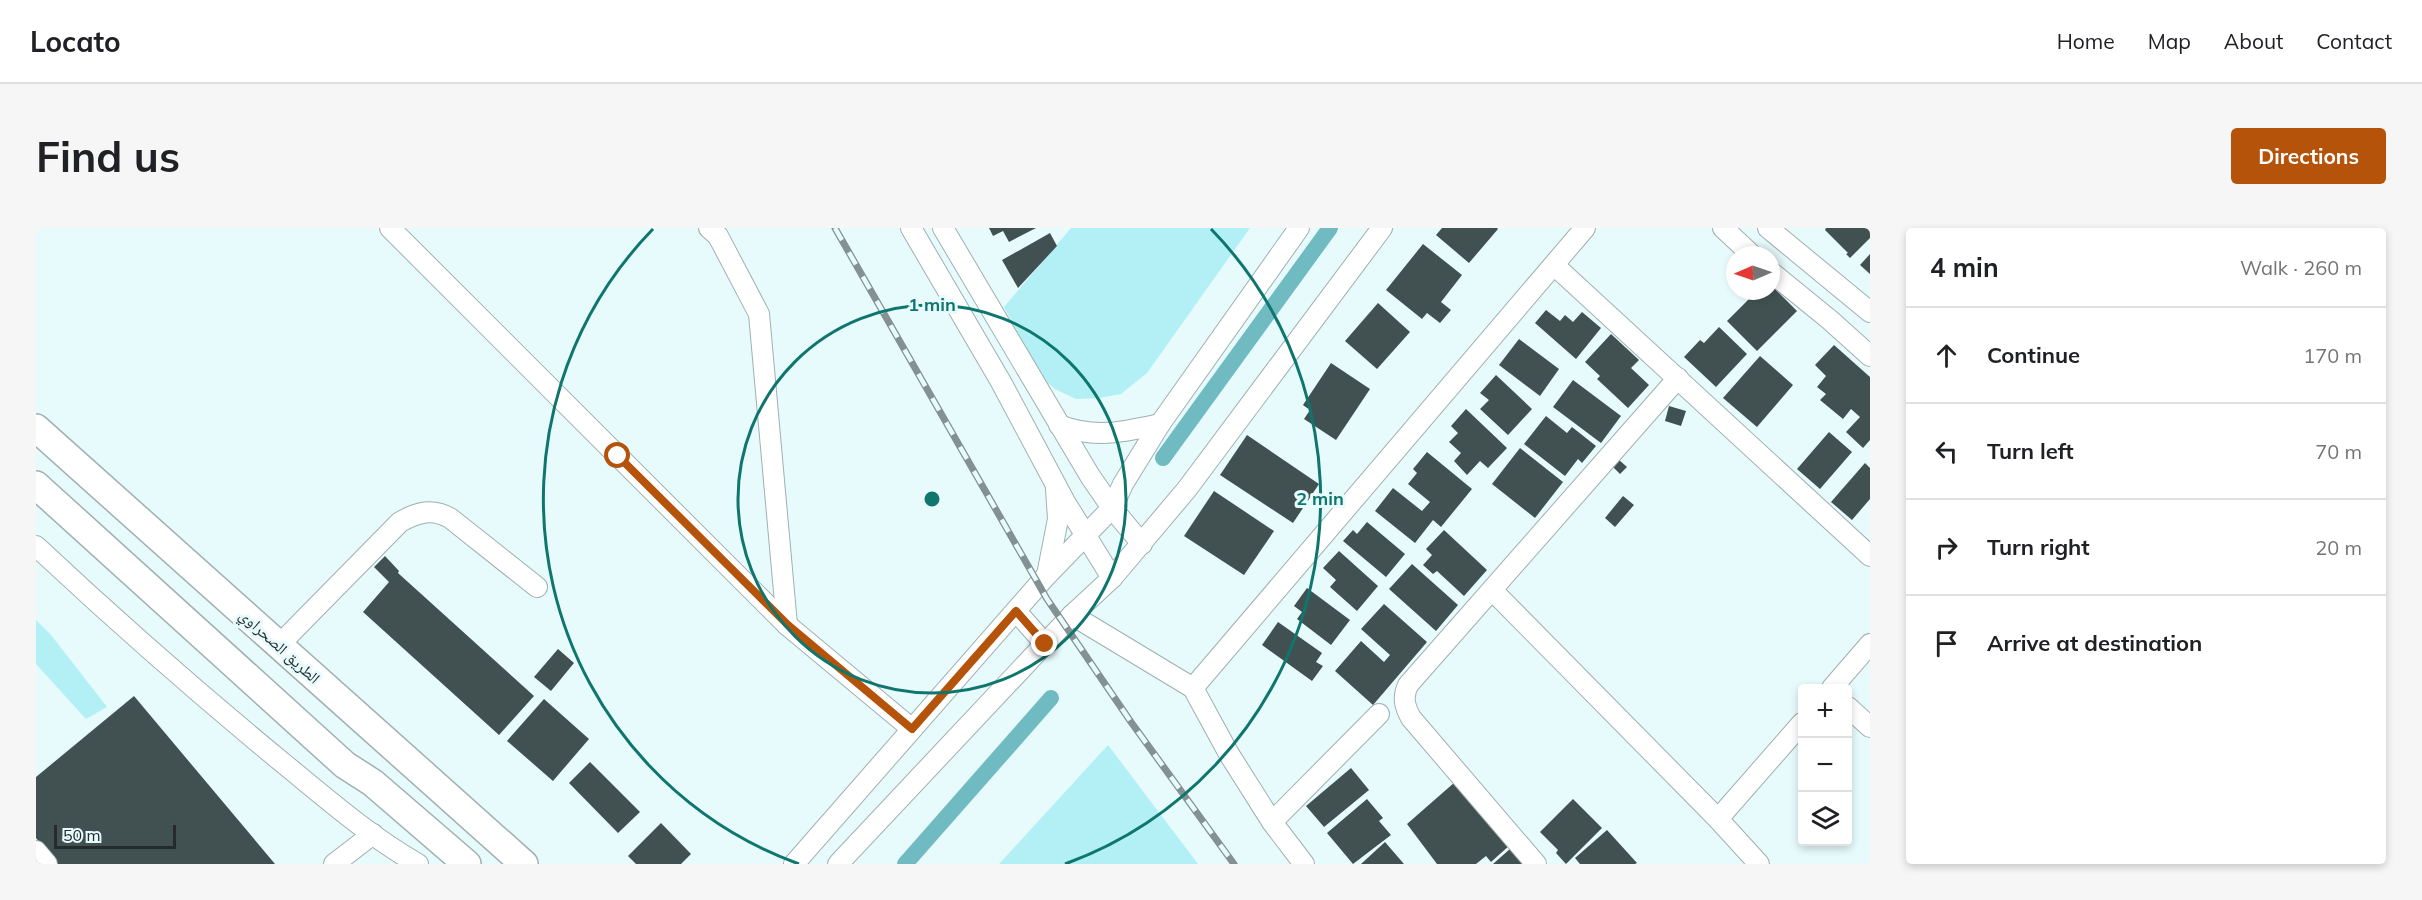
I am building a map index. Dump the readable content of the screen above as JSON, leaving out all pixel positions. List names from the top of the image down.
{
  "streets": {
    "highway": ["الطريق الصحراوي"]
  },
  "scale_bar": "50 m",
  "north": "left",
  "page": {
    "header": "Locato",
    "nav": [
      "Home",
      "Map",
      "About",
      "Contact"
    ],
    "buttons": "Directions",
    "title": "Find us",
    "heading": ["4 min", "Walk · 260 m"],
    "list": [
      ["Continue", "170 m"],
      ["Turn left", "70 m"],
      ["Turn right", "20 m"],
      "Arrive at destination"
    ],
    "map_buttons": ["+", "−"],
    "scale": "50 m"
  },
  "rings": ["1 min", "2 min"]
}
